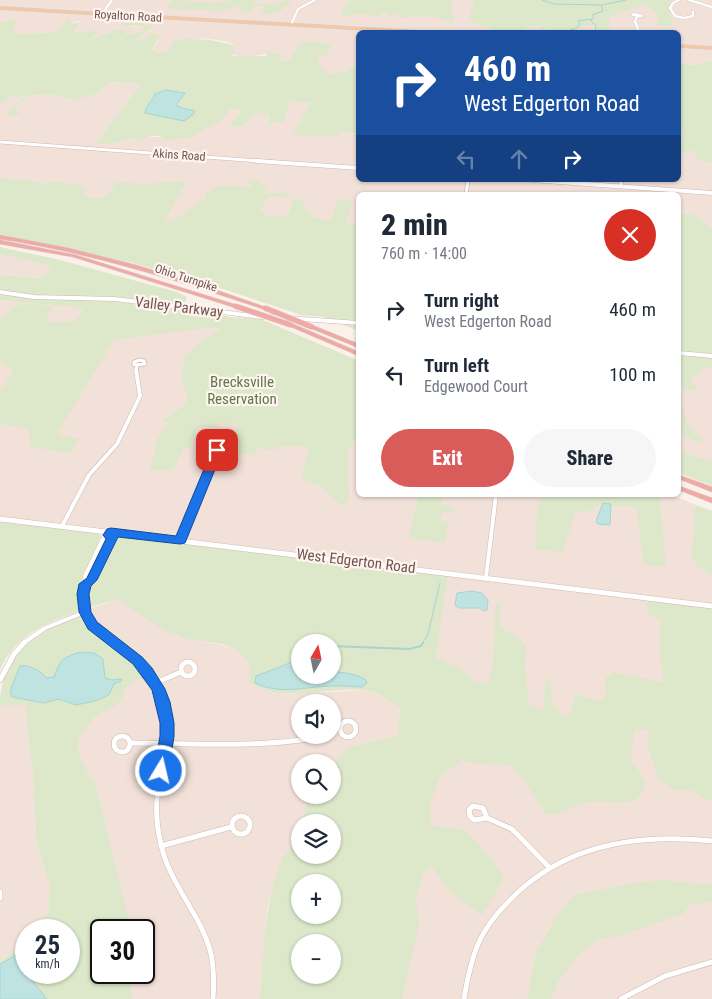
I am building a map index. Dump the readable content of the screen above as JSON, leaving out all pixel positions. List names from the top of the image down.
{
  "streets": {
    "highway": ["Ohio Turnpike"],
    "main road": ["Royalton Road"],
    "street": ["Akins Road", "Valley Parkway", "West Edgerton Road"]
  },
  "parks": ["Brecksville Reservation"],
  "north": "top",
  "page": {
    "turn": ["460 m", "West Edgerton Road"],
    "heading": ["2 min", "760 m · 14:00"],
    "list": [
      {
        "name": "Turn right",
        "note": "West Edgerton Road",
        "value": "460 m"
      },
      {
        "name": "Turn left",
        "note": "Edgewood Court",
        "value": "100 m"
      }
    ],
    "buttons": ["Exit", "Share"],
    "map_buttons": ["+", "−"],
    "speed": "25 km/h",
    "limit": "30"
  }
}
